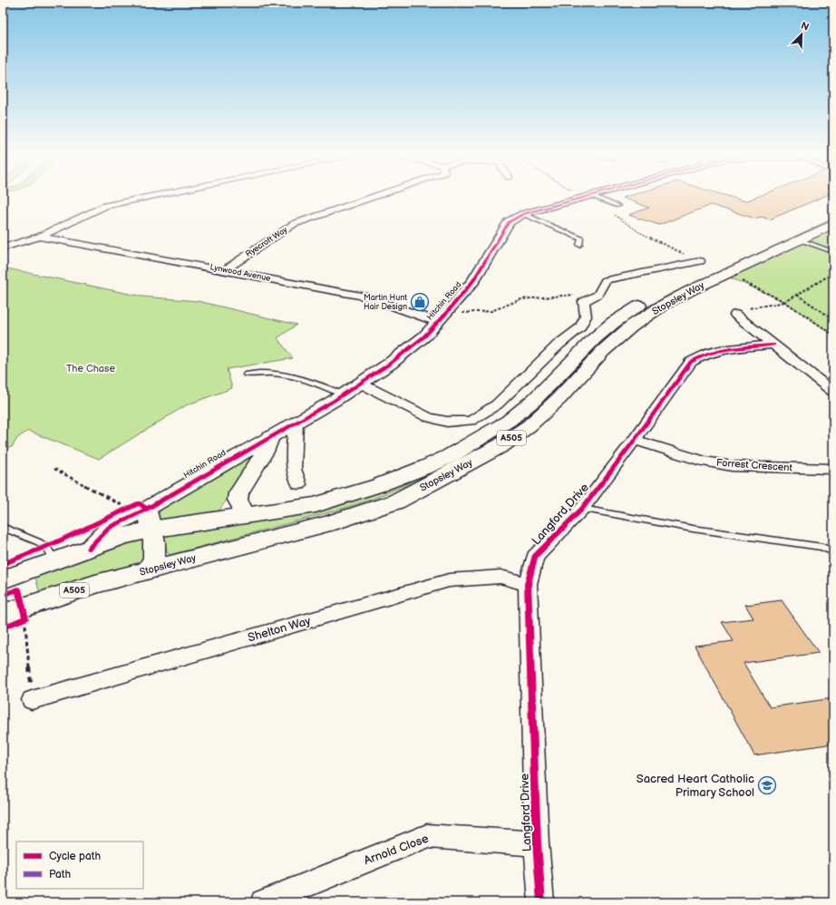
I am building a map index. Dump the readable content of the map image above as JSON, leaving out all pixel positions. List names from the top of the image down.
{
  "streets": {
    "main road": ["Stopsley Way", "A505"],
    "street": [
      "Ryecroft Way",
      "Lynwood Avenue",
      "Hitchin Road",
      "Forrest Crescent",
      "Langford Drive",
      "Shelton Way",
      "Arnold Close"
    ]
  },
  "crossings": [
    ["Ryecroft Way", "Lynwood Avenue"],
    ["Lynwood Avenue", "Hitchin Road"],
    ["Stopsley Way", "Hitchin Road"],
    ["Forrest Crescent", "Langford Drive"],
    ["Langford Drive", "Shelton Way"],
    ["Langford Drive", "Arnold Close"]
  ],
  "parks": ["The Chase"],
  "places": {
    "shop": ["Martin Hunt Hair Design"],
    "school or university": ["Sacred Heart Catholic Primary School"]
  },
  "legend": ["Cycle path", "Path"],
  "north": "top right"
}
